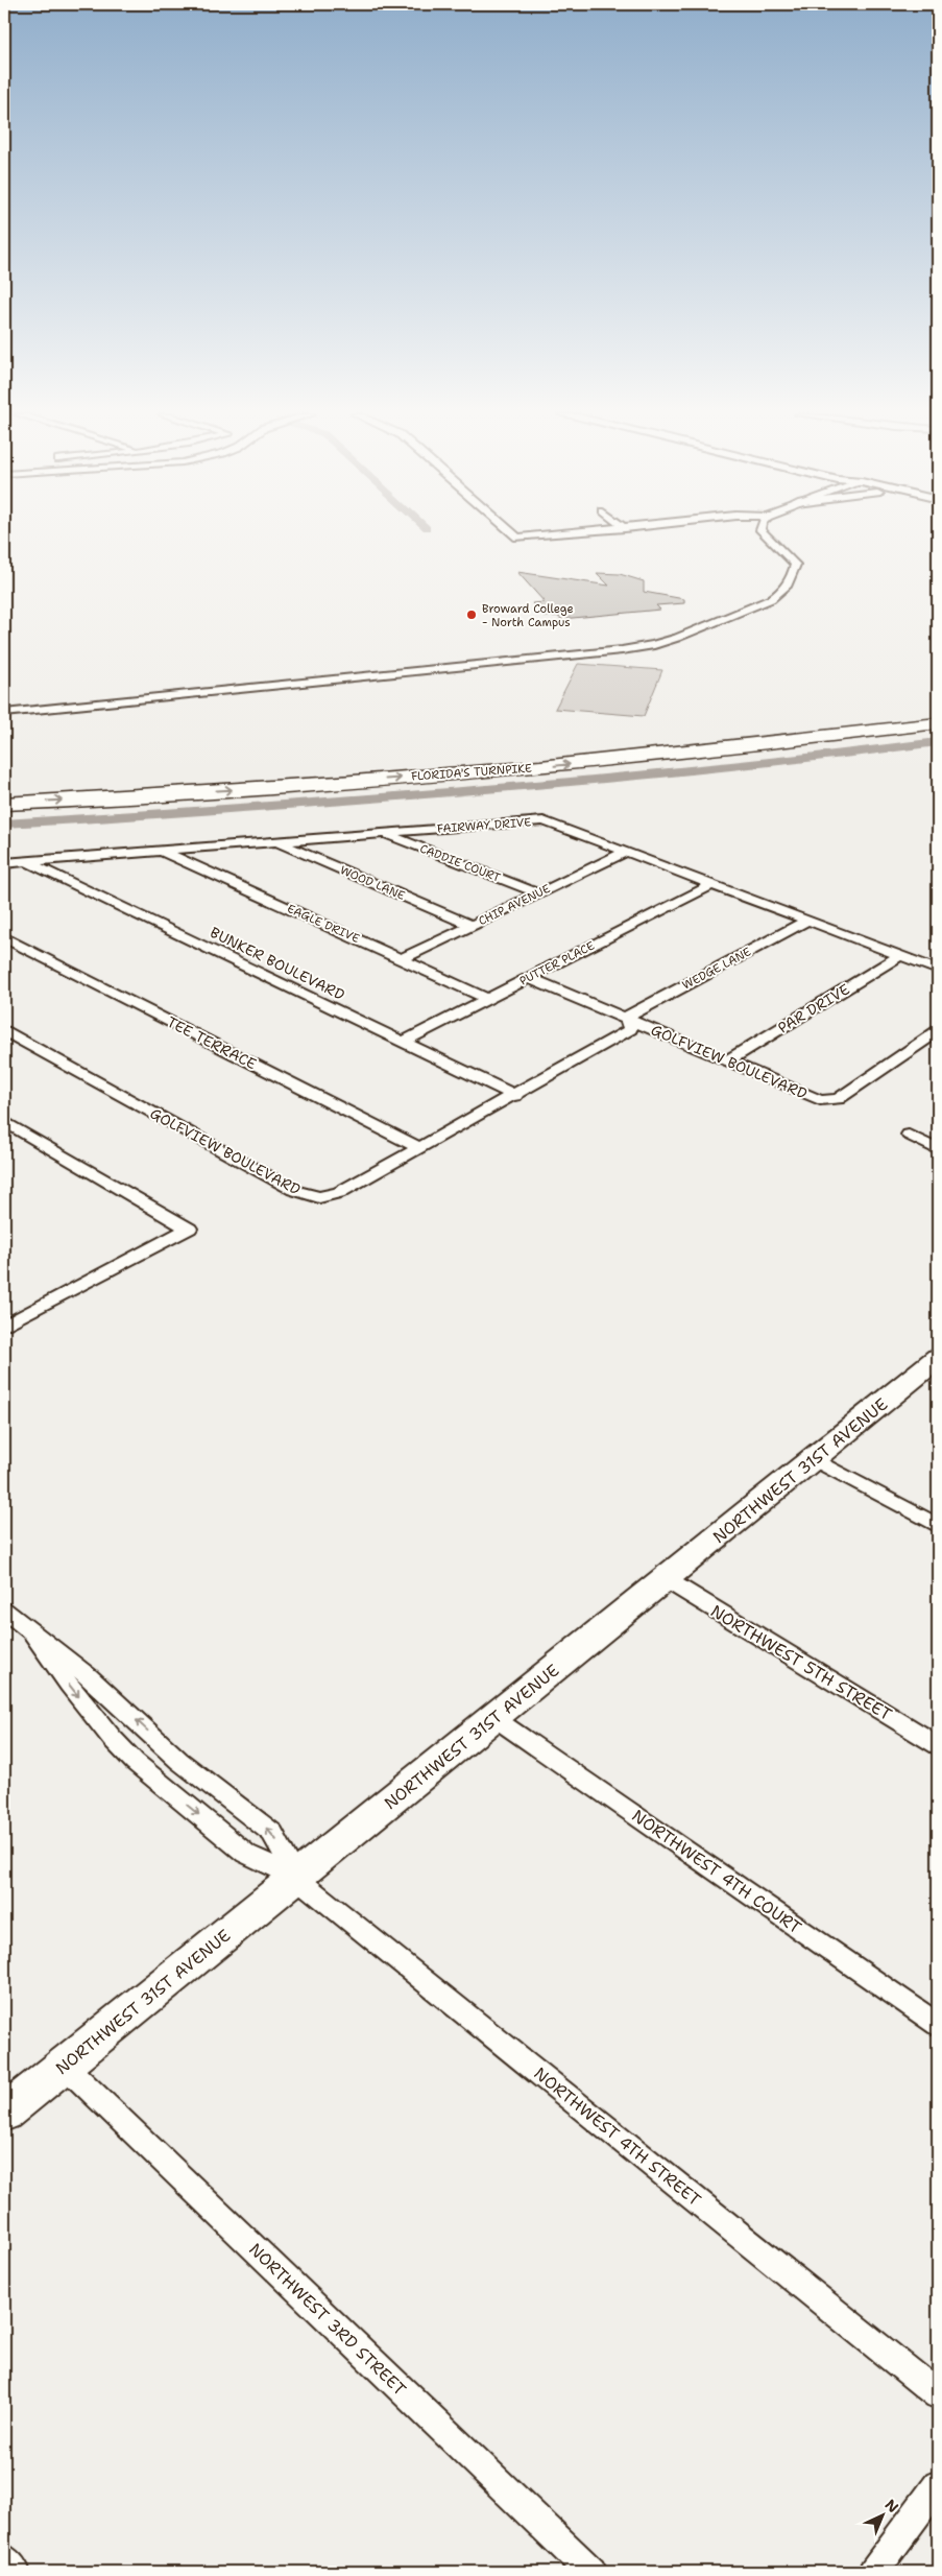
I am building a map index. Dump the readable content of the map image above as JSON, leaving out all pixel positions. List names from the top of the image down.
{
  "streets": {
    "highway": ["FLORIDA'S TURNPIKE"],
    "main road": ["NORTHWEST 31ST AVENUE"],
    "street": [
      "FAIRWAY DRIVE",
      "CADDIE COURT",
      "WOOD LANE",
      "CHIP AVENUE",
      "EAGLE DRIVE",
      "BUNKER BOULEVARD",
      "PUTTER PLACE",
      "WEDGE LANE",
      "PAR DRIVE",
      "TEE TERRACE",
      "GOLFVIEW BOULEVARD",
      "NORTHWEST 5TH STREET",
      "NORTHWEST 4TH COURT",
      "NORTHWEST 4TH STREET",
      "NORTHWEST 3RD STREET"
    ]
  },
  "crossings": [
    ["FAIRWAY DRIVE", "CADDIE COURT"],
    ["FAIRWAY DRIVE", "WOOD LANE"],
    ["FAIRWAY DRIVE", "CHIP AVENUE"],
    ["FAIRWAY DRIVE", "EAGLE DRIVE"],
    ["FAIRWAY DRIVE", "BUNKER BOULEVARD"],
    ["FAIRWAY DRIVE", "PUTTER PLACE"],
    ["FAIRWAY DRIVE", "WEDGE LANE"],
    ["FAIRWAY DRIVE", "PAR DRIVE"],
    ["CADDIE COURT", "CHIP AVENUE"],
    ["WOOD LANE", "CHIP AVENUE"],
    ["CHIP AVENUE", "EAGLE DRIVE"],
    ["EAGLE DRIVE", "PUTTER PLACE"],
    ["BUNKER BOULEVARD", "PUTTER PLACE"],
    ["BUNKER BOULEVARD", "GOLFVIEW BOULEVARD"],
    ["PUTTER PLACE", "GOLFVIEW BOULEVARD"],
    ["WEDGE LANE", "GOLFVIEW BOULEVARD"],
    ["PAR DRIVE", "GOLFVIEW BOULEVARD"],
    ["TEE TERRACE", "GOLFVIEW BOULEVARD"],
    ["NORTHWEST 31ST AVENUE", "NORTHWEST 5TH STREET"],
    ["NORTHWEST 31ST AVENUE", "NORTHWEST 4TH COURT"],
    ["NORTHWEST 31ST AVENUE", "NORTHWEST 4TH STREET"],
    ["NORTHWEST 31ST AVENUE", "NORTHWEST 3RD STREET"]
  ],
  "places": ["Broward College - North Campus"],
  "north": "top right"
}
